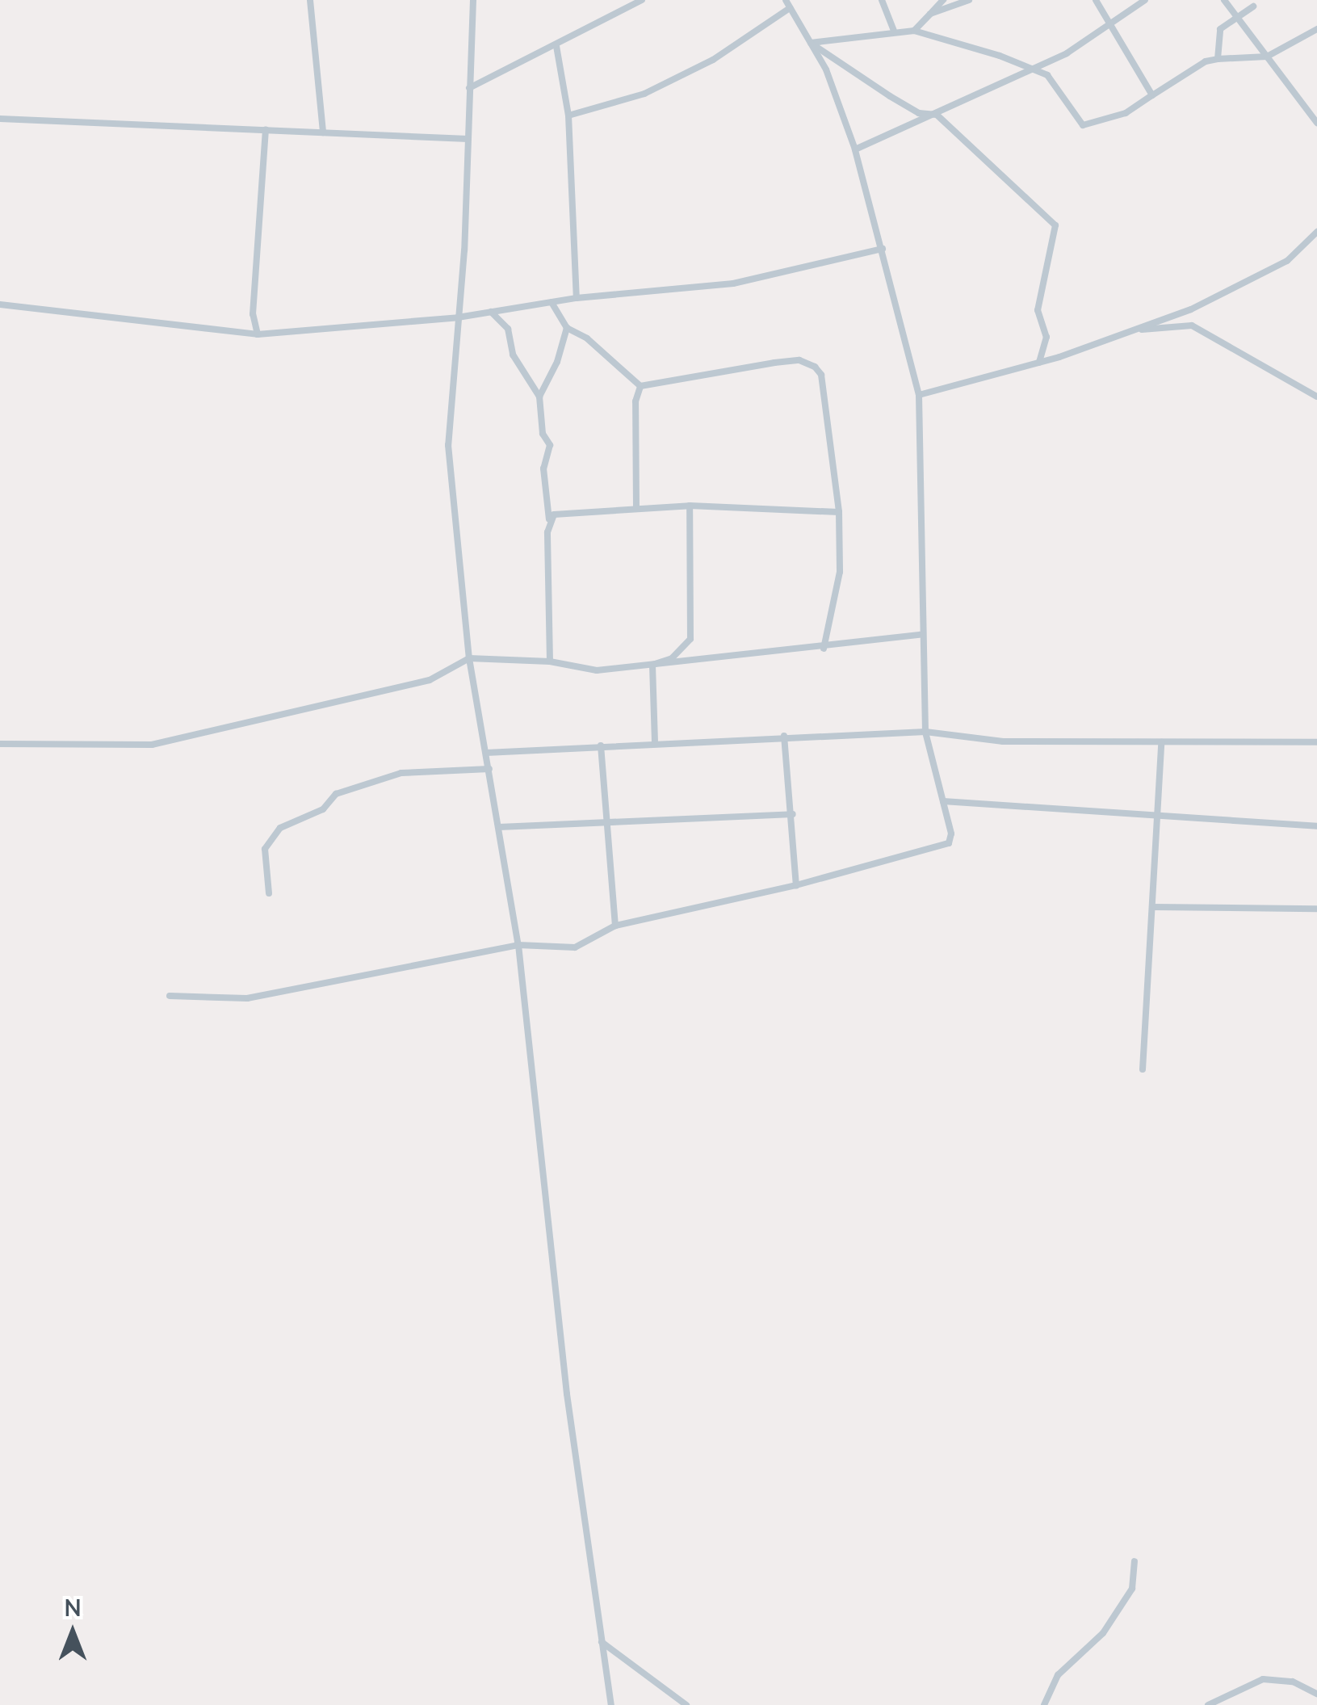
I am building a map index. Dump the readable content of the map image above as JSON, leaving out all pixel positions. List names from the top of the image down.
{
  "north": "top"
}
